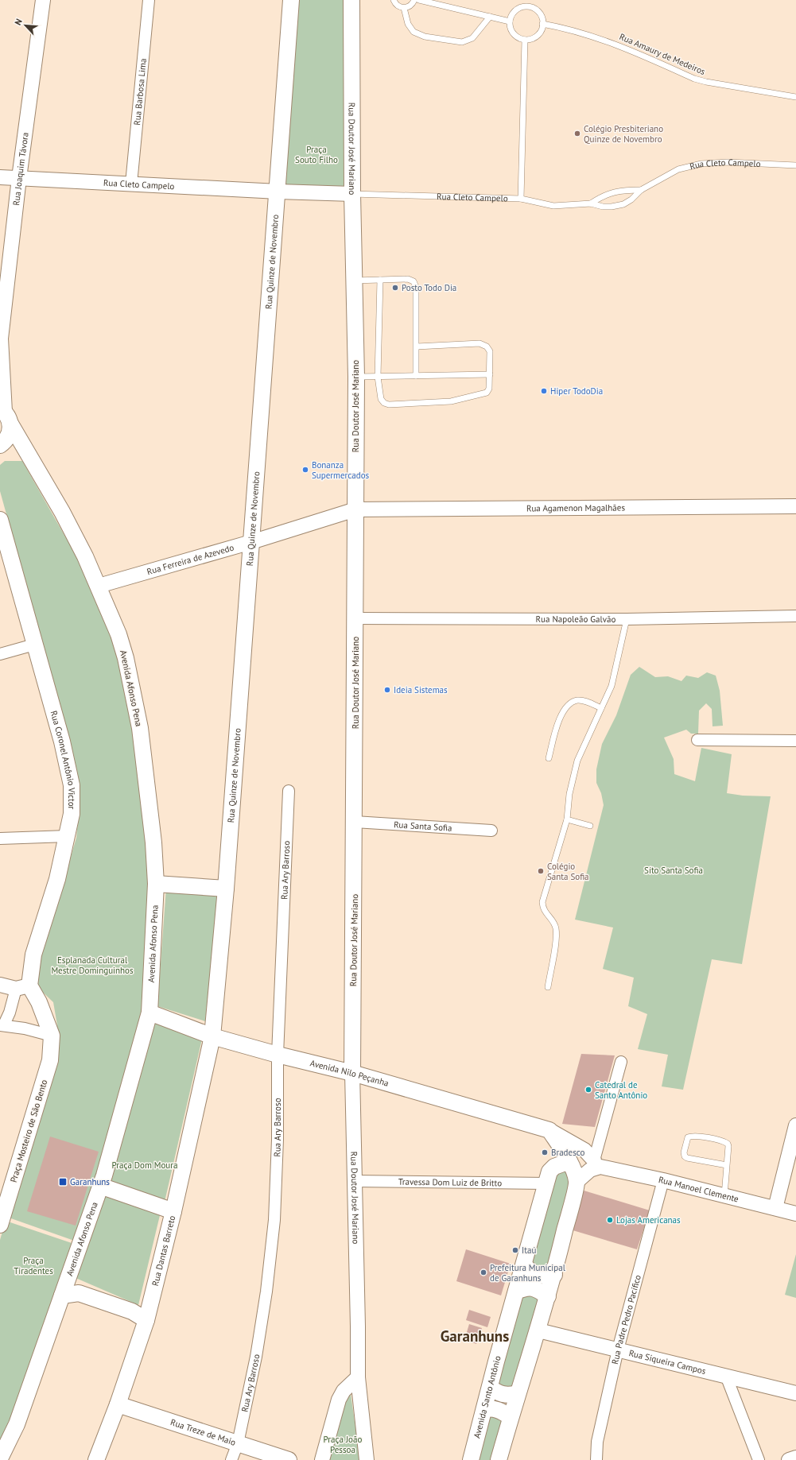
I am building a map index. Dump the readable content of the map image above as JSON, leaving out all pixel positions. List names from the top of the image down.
{
  "streets": {
    "main road": [
      "Rua Doutor José Mariano",
      "Rua Quinze de Novembro",
      "Avenida Afonso Pena",
      "Rua Coronel Antônio Victor",
      "Avenida Nilo Peçanha",
      "Praça Mosteiro de São Bento",
      "Rua Dantas Barreto",
      "Avenida Santo Antônio",
      "Rua Treze de Maio"
    ],
    "street": [
      "Rua Barbosa Lima",
      "Rua Cleto Campelo",
      "Rua Joaquim Távora",
      "Rua Agamenon Magalhães",
      "Rua Ferreira de Azevedo",
      "Rua Napoleão Galvão",
      "Rua Santa Sofia",
      "Rua Ary Barroso",
      "Travessa Dom Luiz de Britto",
      "Rua Manoel Clemente",
      "Rua Padre Pedro Pacífico",
      "Rua Siqueira Campos"
    ],
    "lane": ["Rua Amaury de Medeiros"]
  },
  "crossings": [
    ["Rua Barbosa Lima", "Rua Cleto Campelo"],
    ["Rua Doutor José Mariano", "Rua Cleto Campelo"],
    ["Rua Doutor José Mariano", "Rua Agamenon Magalhães"],
    ["Rua Doutor José Mariano", "Rua Ferreira de Azevedo"],
    ["Rua Doutor José Mariano", "Rua Napoleão Galvão"],
    ["Rua Doutor José Mariano", "Rua Santa Sofia"],
    ["Rua Doutor José Mariano", "Avenida Nilo Peçanha"],
    ["Rua Doutor José Mariano", "Travessa Dom Luiz de Britto"],
    ["Rua Cleto Campelo", "Rua Joaquim Távora"],
    ["Rua Cleto Campelo", "Rua Quinze de Novembro"],
    ["Rua Joaquim Távora", "Avenida Afonso Pena"],
    ["Rua Quinze de Novembro", "Rua Ferreira de Azevedo"],
    ["Rua Quinze de Novembro", "Avenida Nilo Peçanha"],
    ["Rua Quinze de Novembro", "Rua Dantas Barreto"],
    ["Rua Agamenon Magalhães", "Rua Ferreira de Azevedo"],
    ["Rua Ferreira de Azevedo", "Avenida Afonso Pena"],
    ["Avenida Afonso Pena", "Avenida Nilo Peçanha"],
    ["Rua Ary Barroso", "Avenida Nilo Peçanha"],
    ["Rua Ary Barroso", "Rua Treze de Maio"],
    ["Avenida Nilo Peçanha", "Rua Dantas Barreto"],
    ["Travessa Dom Luiz de Britto", "Avenida Santo Antônio"],
    ["Rua Manoel Clemente", "Rua Padre Pedro Pacífico"],
    ["Rua Manoel Clemente", "Avenida Santo Antônio"],
    ["Rua Dantas Barreto", "Rua Treze de Maio"],
    ["Rua Padre Pedro Pacífico", "Rua Siqueira Campos"]
  ],
  "districts": ["Garanhuns"],
  "parks": [
    "Praça Souto Filho",
    "Síto Santa Sofia",
    "Esplanada Cultural Mestre Dominguinhos",
    "Praça Dom Moura",
    "Praça Tiradentes",
    "Praça João Pessoa"
  ],
  "places": {
    "other": [
      "Colégio Presbiteriano Quinze de Novembro",
      "Posto Todo Dia",
      "Hiper TodoDia",
      "Bonanza Supermercados",
      "Ideia Sistemas",
      "Colégio Santa Sofia",
      "Catedral de Santo Antônio",
      "Bradesco",
      "Lojas Americanas",
      "Itaú",
      "Prefeitura Municipal de Garanhuns"
    ],
    "transit": ["Garanhuns"]
  },
  "north": "top left"
}
